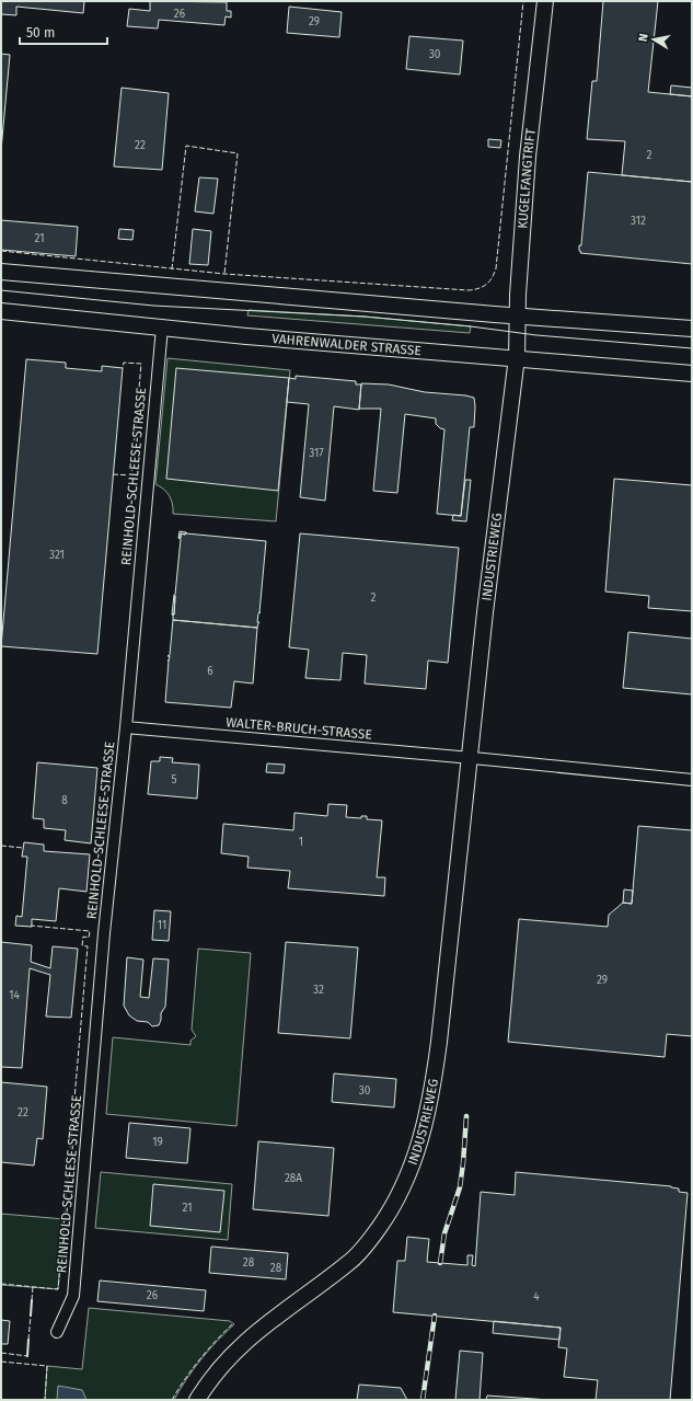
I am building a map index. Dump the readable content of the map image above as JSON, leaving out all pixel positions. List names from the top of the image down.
{
  "streets": {
    "street": [
      "KUGELFANGTRIFT",
      "VAHRENWALDER STRASSE",
      "REINHOLD-SCHLEESE-STRASSE",
      "INDUSTRIEWEG",
      "WALTER-BRUCH-STRASSE"
    ]
  },
  "crossings": [
    ["KUGELFANGTRIFT", "VAHRENWALDER STRASSE"],
    ["KUGELFANGTRIFT", "INDUSTRIEWEG"],
    ["VAHRENWALDER STRASSE", "REINHOLD-SCHLEESE-STRASSE"],
    ["VAHRENWALDER STRASSE", "INDUSTRIEWEG"],
    ["REINHOLD-SCHLEESE-STRASSE", "WALTER-BRUCH-STRASSE"],
    ["INDUSTRIEWEG", "WALTER-BRUCH-STRASSE"]
  ],
  "house_numbers": [
    "26",
    "29",
    "30",
    "22",
    "2",
    "312",
    "21",
    "317",
    "321",
    "2",
    "6",
    "5",
    "8",
    "1",
    "11",
    "29",
    "32",
    "14",
    "30",
    "22",
    "19",
    "28A",
    "21",
    "28",
    "28",
    "26",
    "4"
  ],
  "scale_bar": "50 m",
  "north": "left"
}
